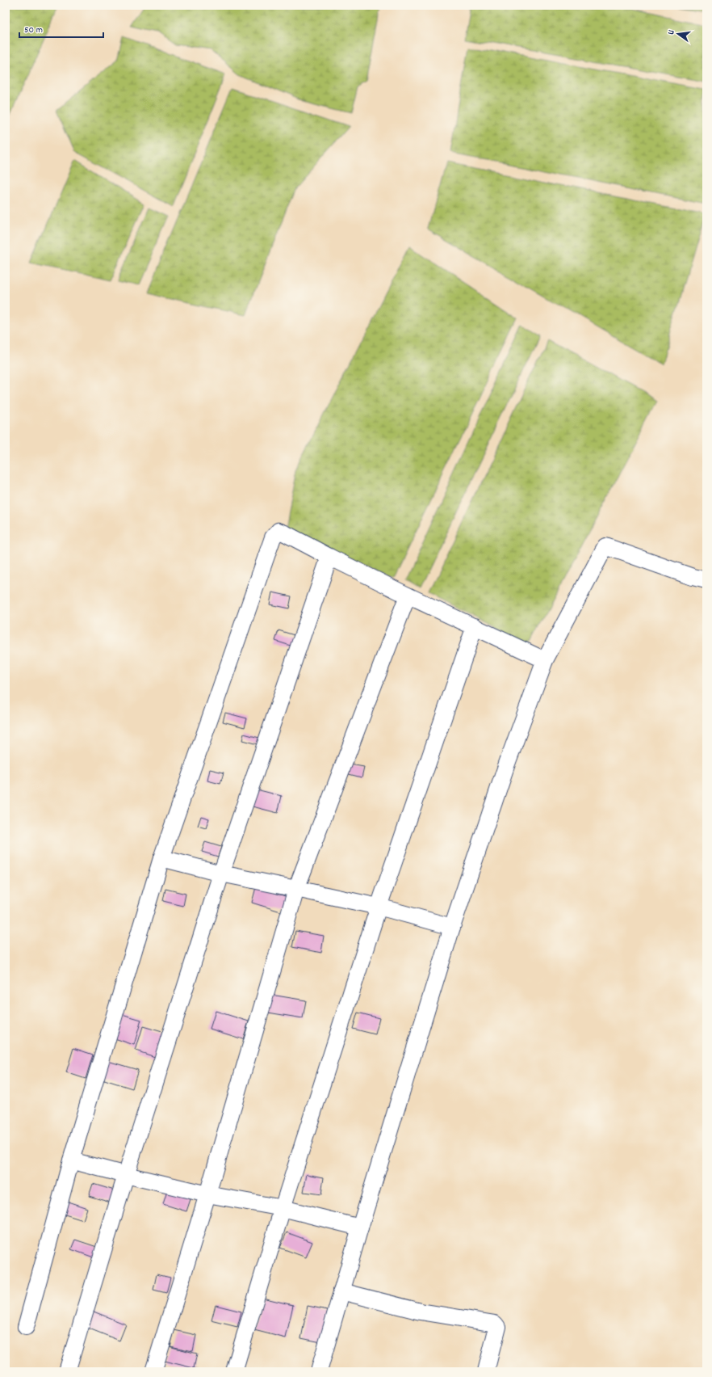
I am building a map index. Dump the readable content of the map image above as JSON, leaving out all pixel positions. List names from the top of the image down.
{
  "scale_bar": "50 m",
  "north": "left"
}
